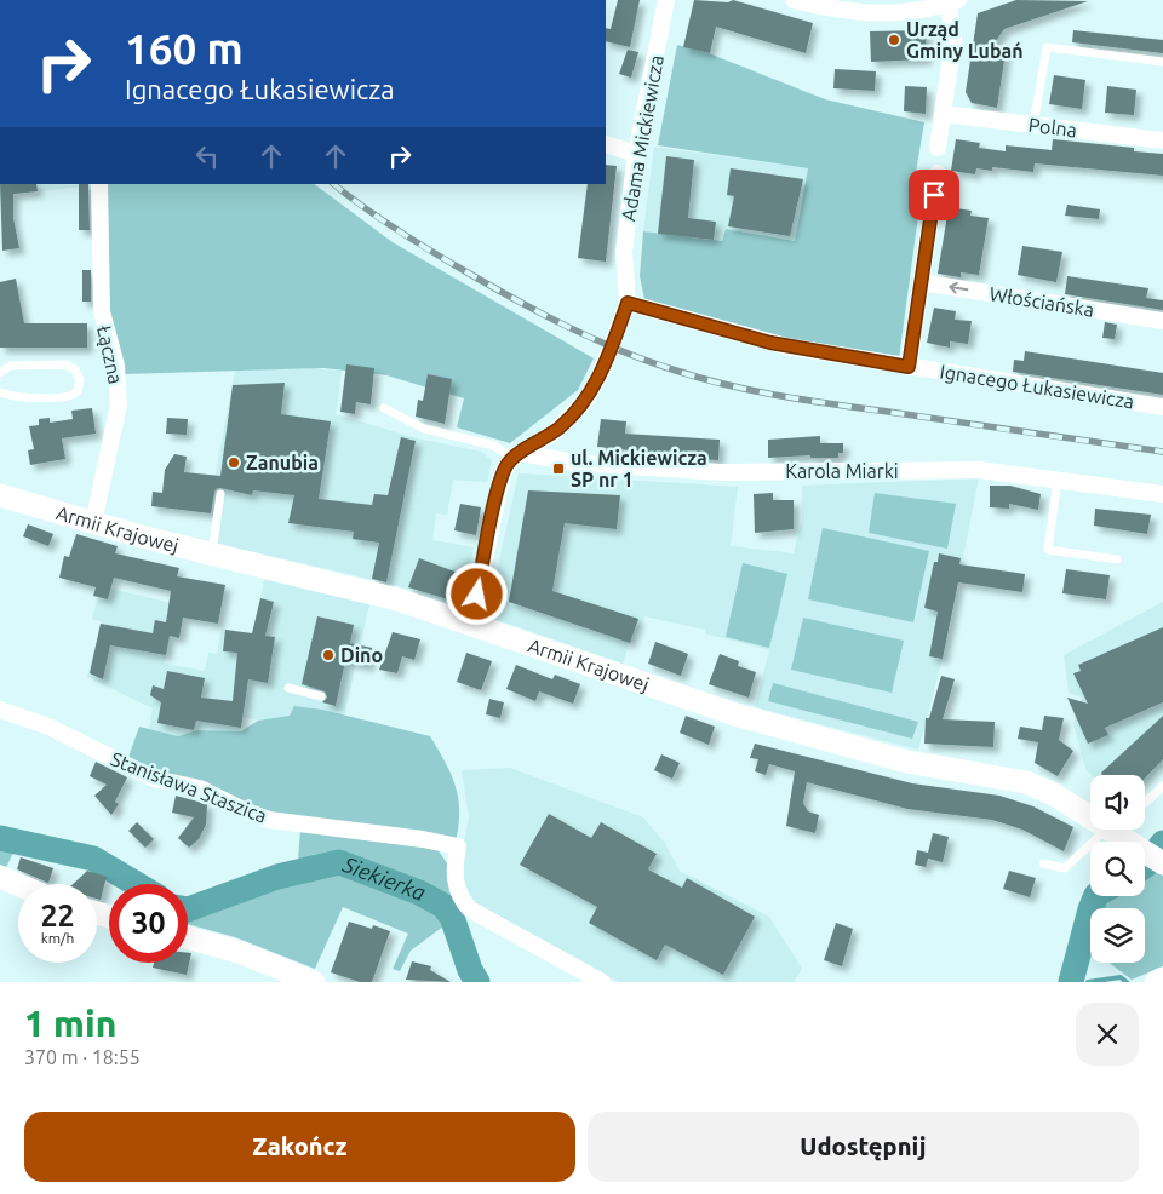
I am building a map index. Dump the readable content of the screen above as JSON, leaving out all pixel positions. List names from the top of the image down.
{
  "streets": {
    "main road": ["Armii Krajowej"],
    "street": [
      "Polna",
      "Adama Mickiewicza",
      "Włościańska",
      "Łączna",
      "Ignacego Łukasiewicza",
      "Karola Miarki",
      "Stanisława Staszica"
    ]
  },
  "crossings": [
    ["Adama Mickiewicza", "Ignacego Łukasiewicza"],
    ["Adama Mickiewicza", "Karola Miarki"],
    ["Łączna", "Armii Krajowej"]
  ],
  "one_way": ["Włościańska"],
  "water": ["Siekierka"],
  "places": {
    "other": ["Urząd Gminy Lubań", "Zanubia", "Dino"],
    "transit": ["ul. Mickiewicza SP nr 1"]
  },
  "page": {
    "turn": ["160 m", "Ignacego Łukasiewicza"],
    "speed": "22 km/h",
    "limit": "30",
    "heading": ["1 min", "370 m · 18:55"],
    "buttons": ["Zakończ", "Udostępnij"]
  }
}
